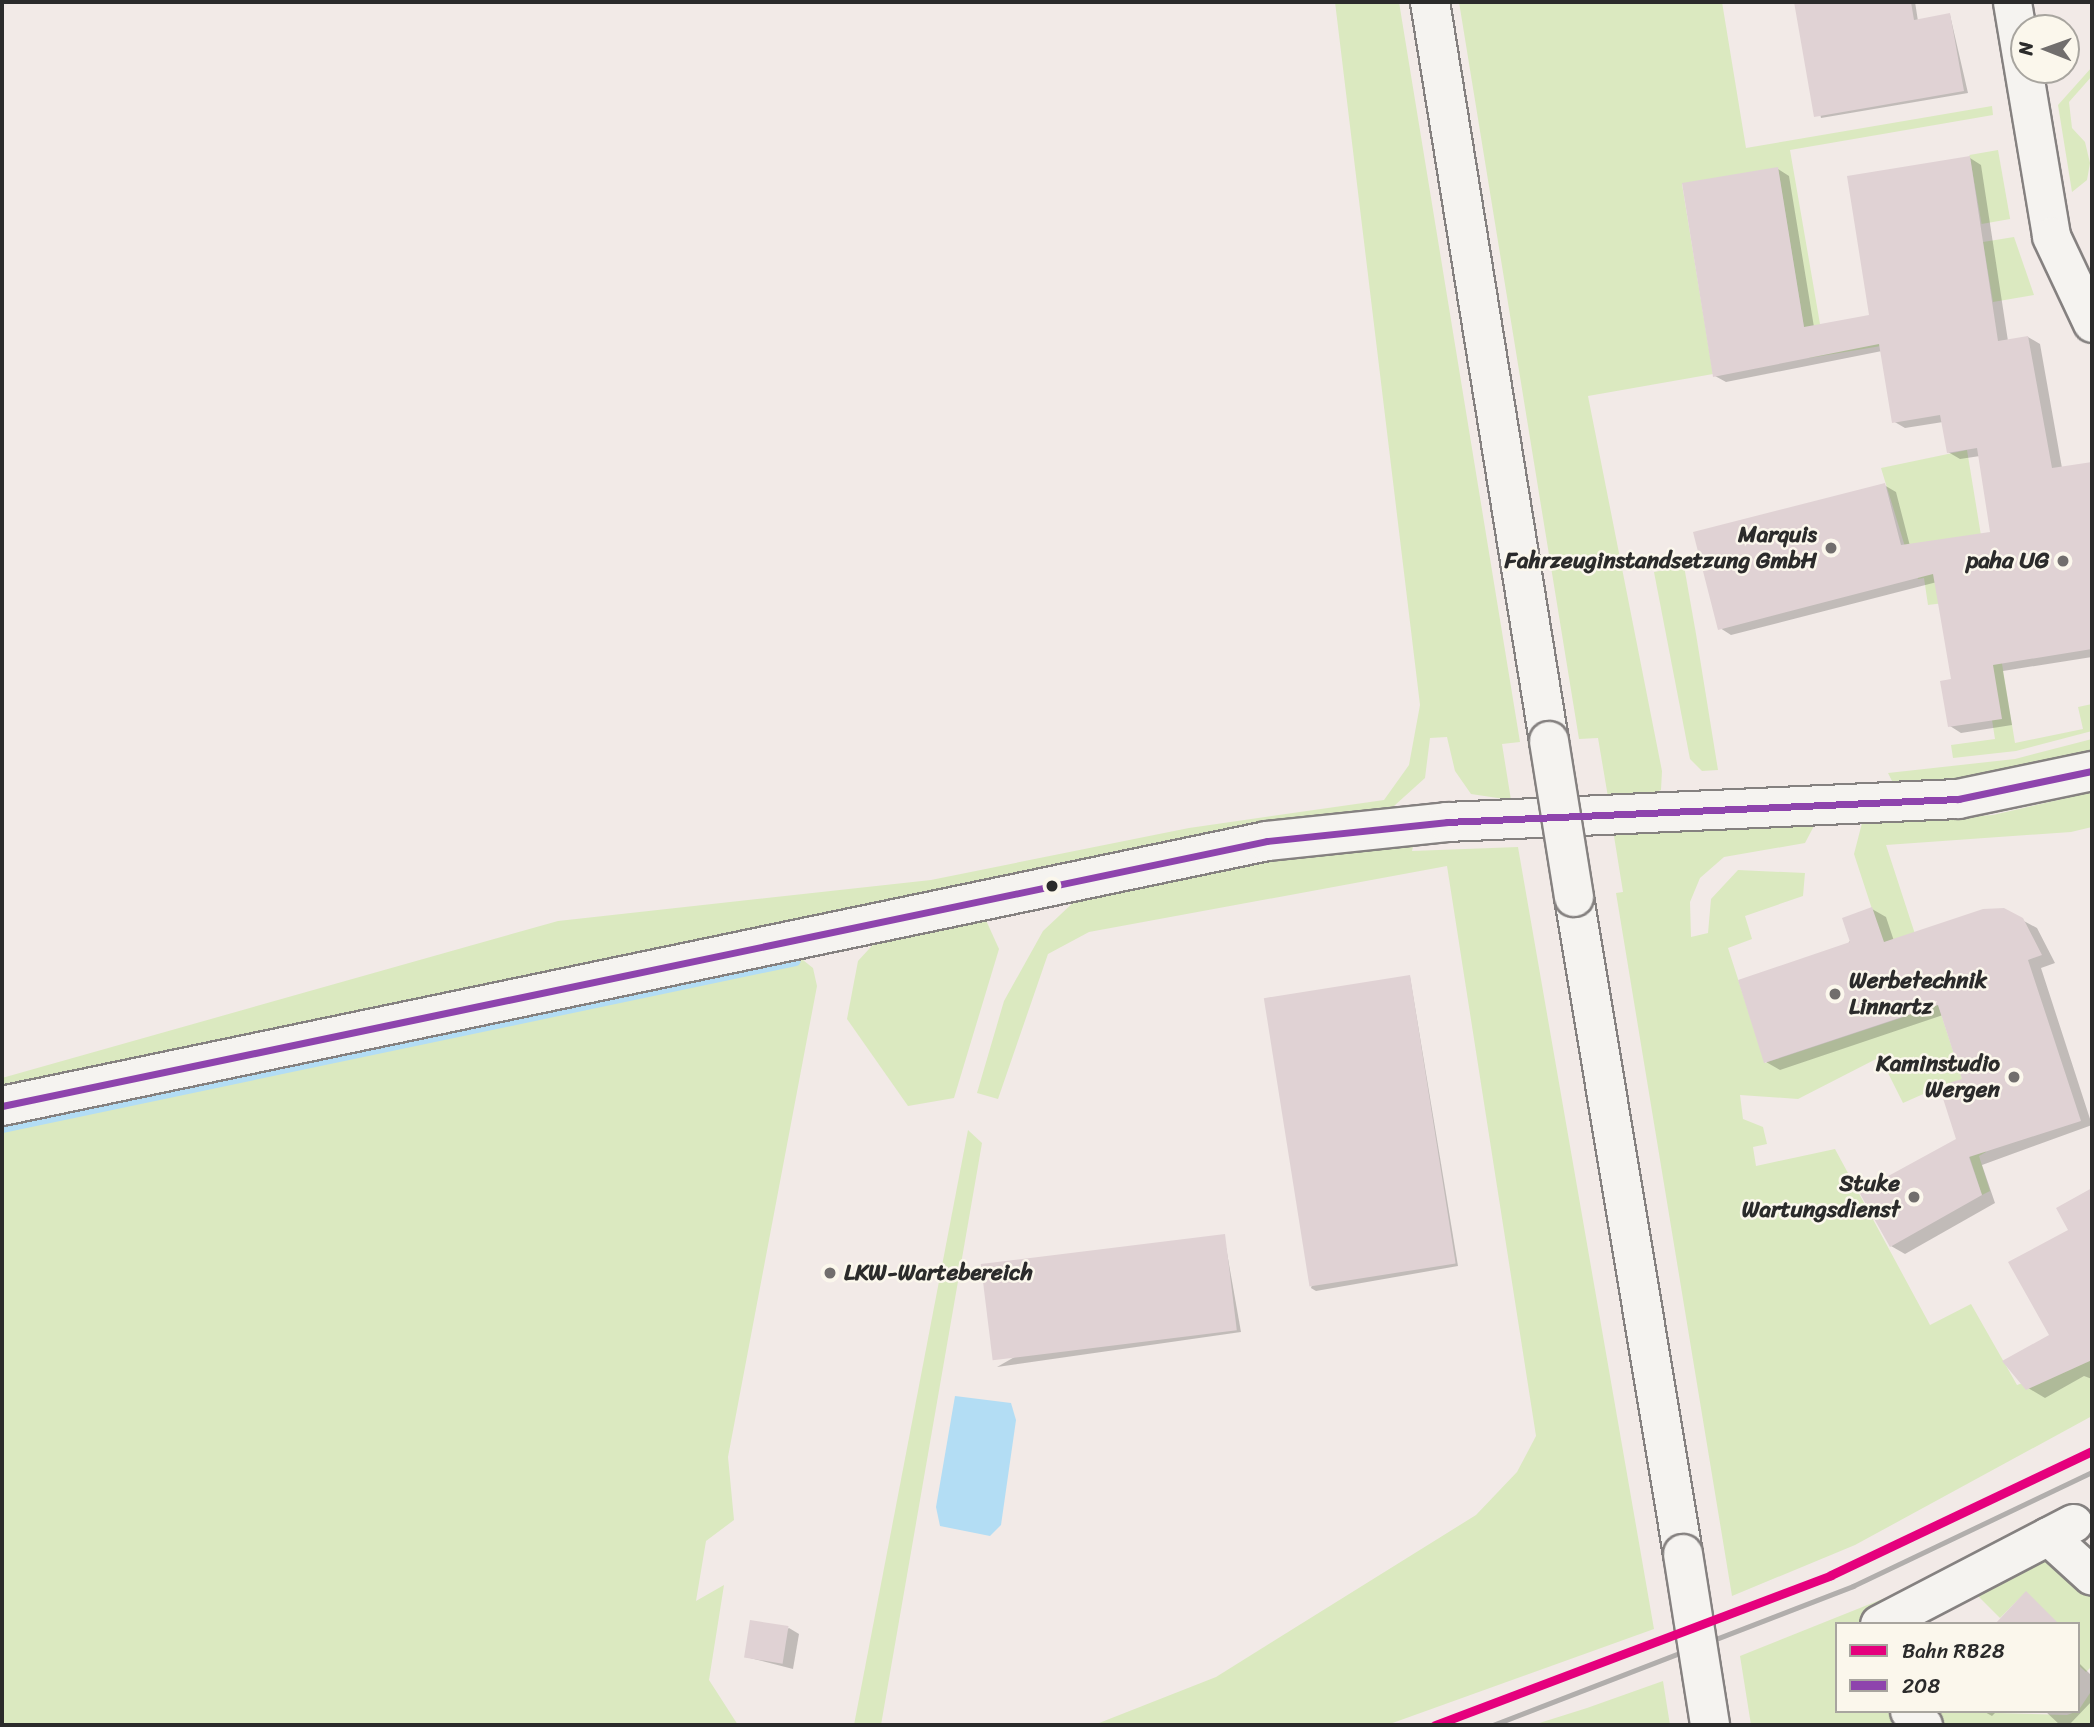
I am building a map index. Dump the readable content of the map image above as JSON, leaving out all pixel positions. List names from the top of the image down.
{
  "places": [
    "Marquis Fahrzeuginstandsetzung GmbH",
    "paha UG",
    "Werbetechnik Linnartz",
    "Kaminstudio Wergen",
    "Stuke Wartungsdienst",
    "LKW-Wartebereich"
  ],
  "lines": ["transit line 208", "rail line RB28"],
  "legend": ["Bahn RB28", "208"],
  "north": "left"
}
